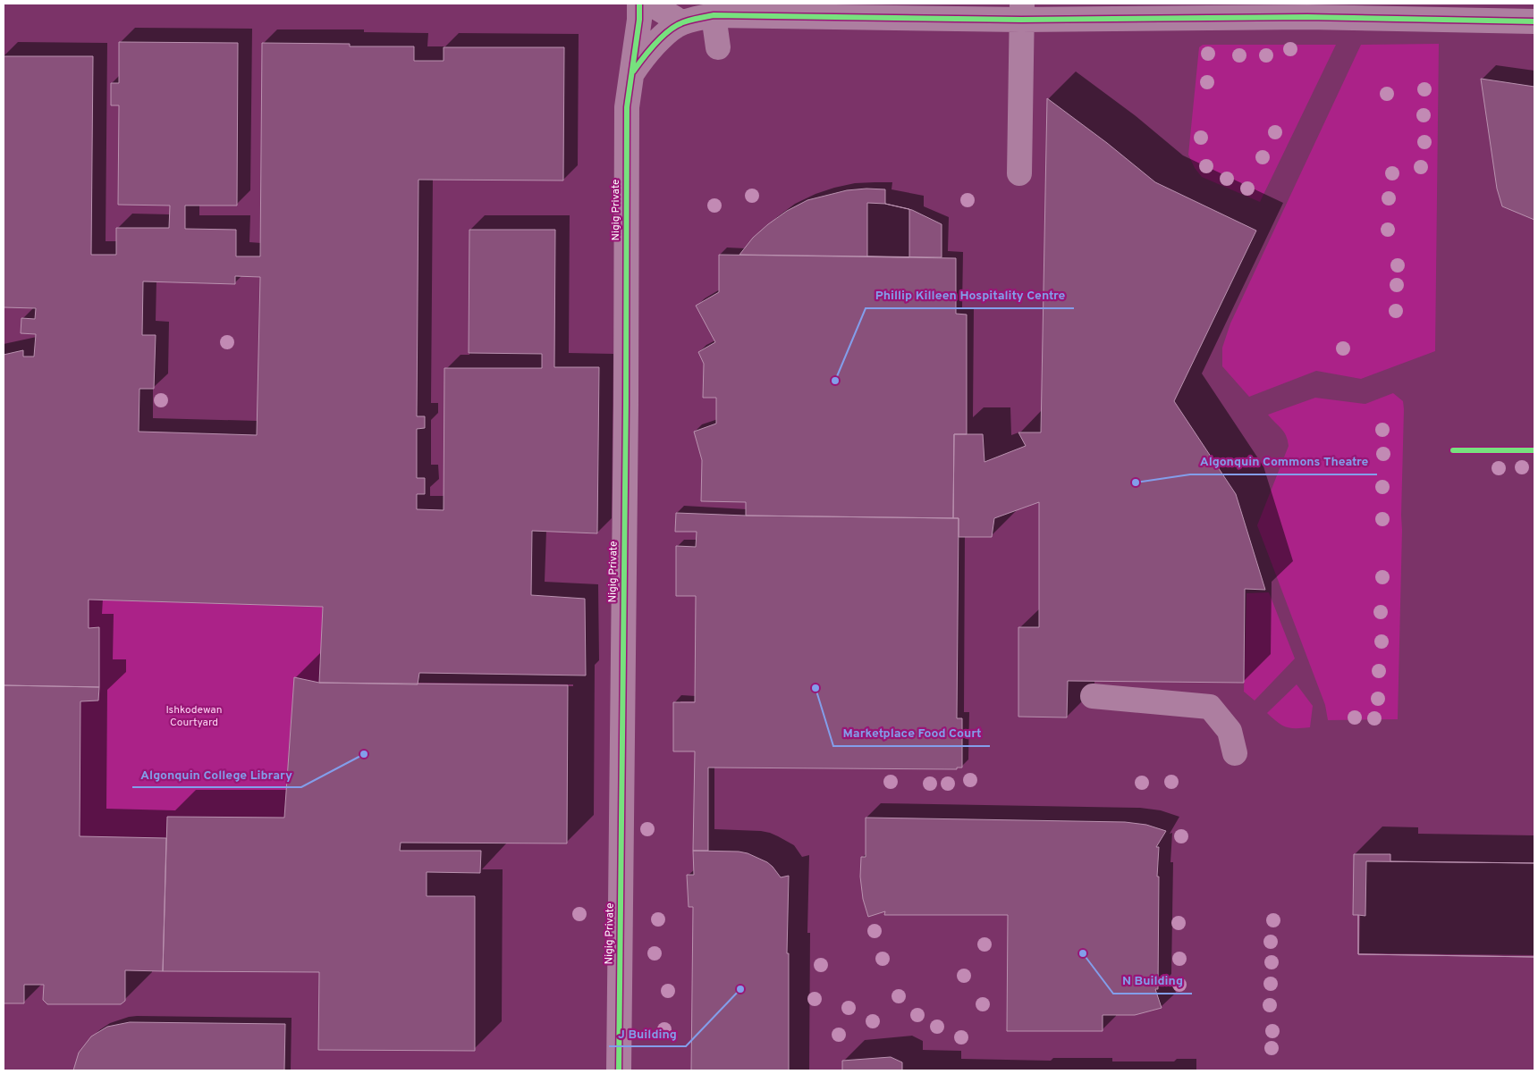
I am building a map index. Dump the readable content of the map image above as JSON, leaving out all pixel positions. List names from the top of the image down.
{
  "streets": {
    "street": ["Nigig Private"]
  },
  "parks": ["Ishkodewan Courtyard"],
  "places": [
    "Phillip Killeen Hospitality Centre",
    "Algonquin Commons Theatre",
    "Marketplace Food Court",
    "Algonquin College Library",
    "N Building",
    "J Building"
  ]
}
